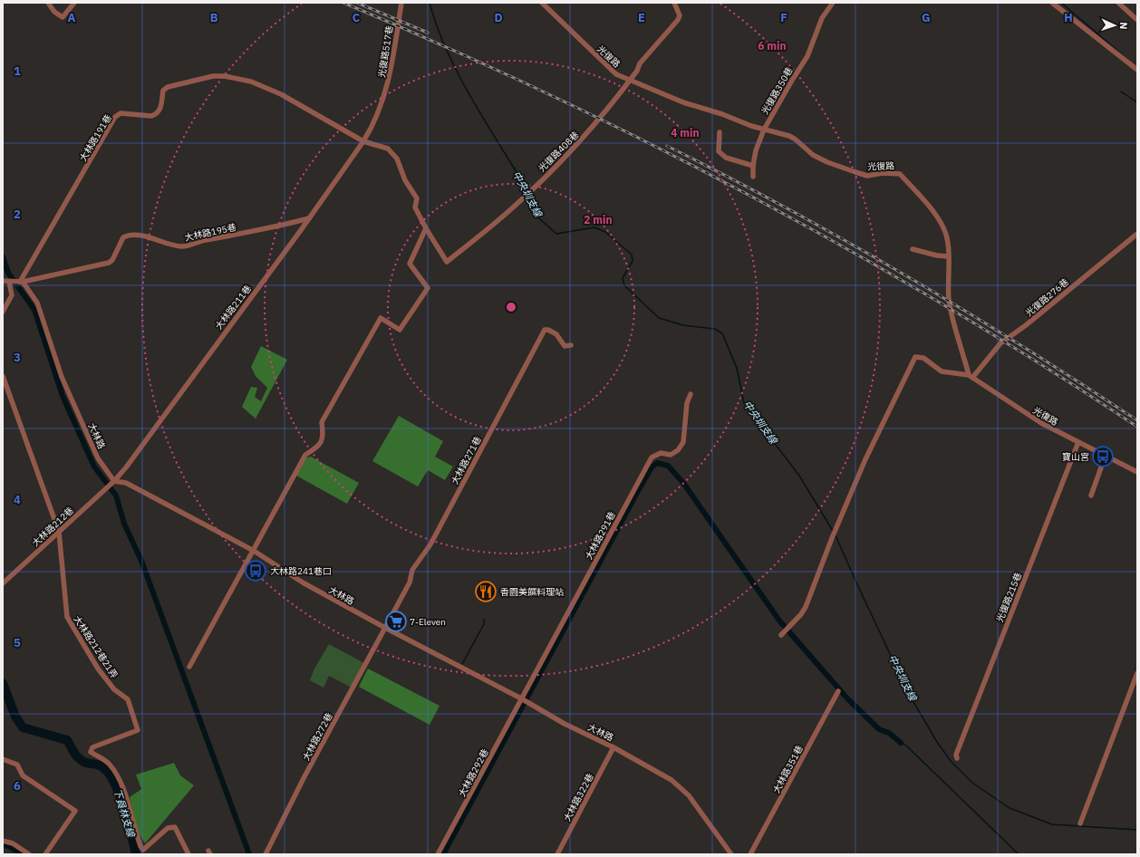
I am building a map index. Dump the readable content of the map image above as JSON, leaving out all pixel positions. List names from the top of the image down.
{
  "streets": {
    "street": [
      "光復路517巷",
      "光復路",
      "光復路350巷",
      "大林路191巷",
      "光復路408巷",
      "大林路195巷",
      "光復路276巷",
      "大林路211巷",
      "大林路",
      "大林路271巷",
      "大林路212巷",
      "大林路291巷",
      "光復路215巷",
      "大林路212巷21弄",
      "大林路272巷",
      "大林路351巷",
      "大林路292巷",
      "大林路322巷"
    ]
  },
  "crossings": [
    ["光復路517巷", "大林路191巷"],
    ["光復路517巷", "大林路211巷"],
    ["光復路", "光復路350巷"],
    ["光復路", "光復路408巷"],
    ["光復路", "光復路276巷"],
    ["光復路", "光復路215巷"],
    ["大林路191巷", "大林路195巷"],
    ["大林路191巷", "大林路211巷"],
    ["大林路191巷", "大林路"],
    ["大林路195巷", "大林路211巷"],
    ["大林路195巷", "大林路"],
    ["大林路211巷", "大林路"],
    ["大林路211巷", "大林路212巷"],
    ["大林路", "大林路271巷"],
    ["大林路", "大林路212巷"],
    ["大林路", "大林路291巷"],
    ["大林路", "大林路272巷"],
    ["大林路", "大林路292巷"],
    ["大林路", "大林路322巷"],
    ["大林路271巷", "大林路272巷"],
    ["大林路212巷", "大林路212巷21弄"],
    ["大林路291巷", "大林路292巷"]
  ],
  "water": ["中央圳支線", "下員林支線"],
  "places": {
    "bus stop": ["寶山宮", "大林路241巷口"],
    "restaurant": ["香園美饌料理站"],
    "supermarket": ["7-Eleven"]
  },
  "north": "right",
  "grid": {
    "columns": [
      "A",
      "B",
      "C",
      "D",
      "E",
      "F",
      "G",
      "H"
    ],
    "rows": [
      "1",
      "2",
      "3",
      "4",
      "5",
      "6"
    ]
  },
  "rings": ["6 min", "4 min", "2 min"]
}
